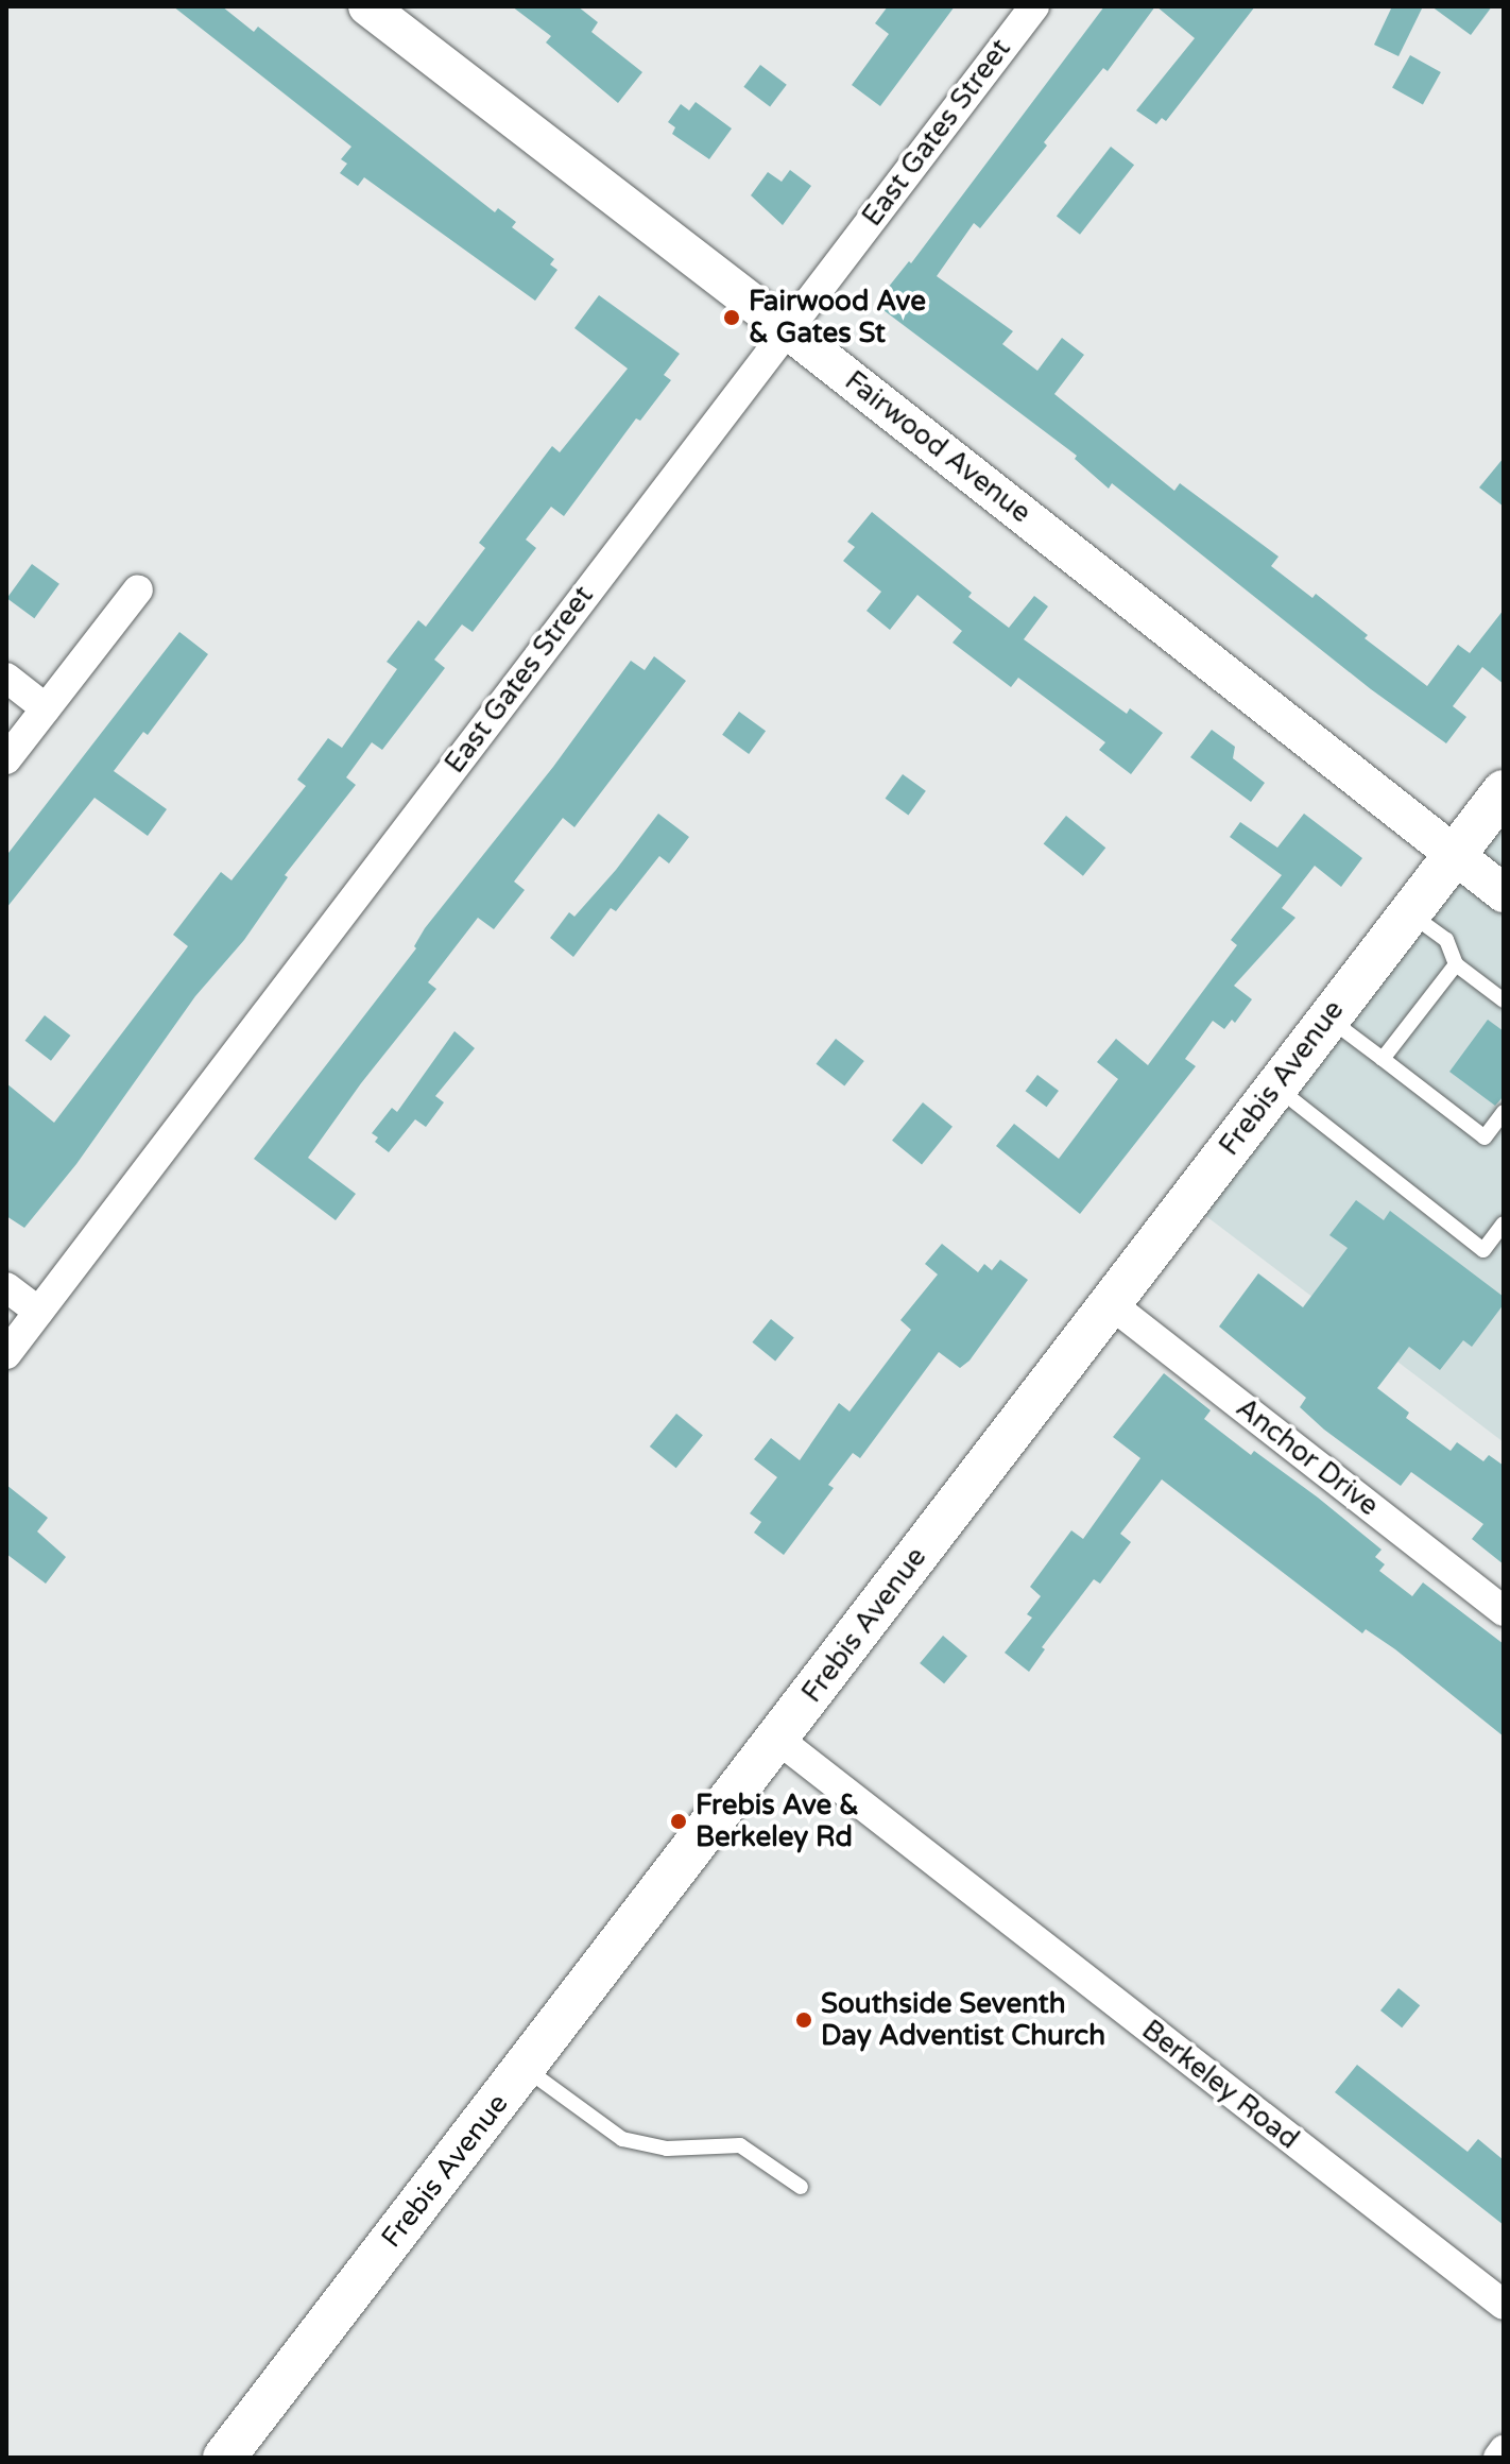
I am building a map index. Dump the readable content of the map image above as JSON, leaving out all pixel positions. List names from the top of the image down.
{
  "streets": {
    "main road": ["Frebis Avenue"],
    "street": [
      "East Gates Street",
      "Fairwood Avenue",
      "Anchor Drive",
      "Berkeley Road"
    ]
  },
  "crossings": [
    ["East Gates Street", "Fairwood Avenue"],
    ["Fairwood Avenue", "Frebis Avenue"],
    ["Frebis Avenue", "Anchor Drive"],
    ["Frebis Avenue", "Berkeley Road"]
  ],
  "places": ["Fairwood Ave & Gates St", "Frebis Ave & Berkeley Rd", "Southside Seventh Day Adventist Church"]
}
